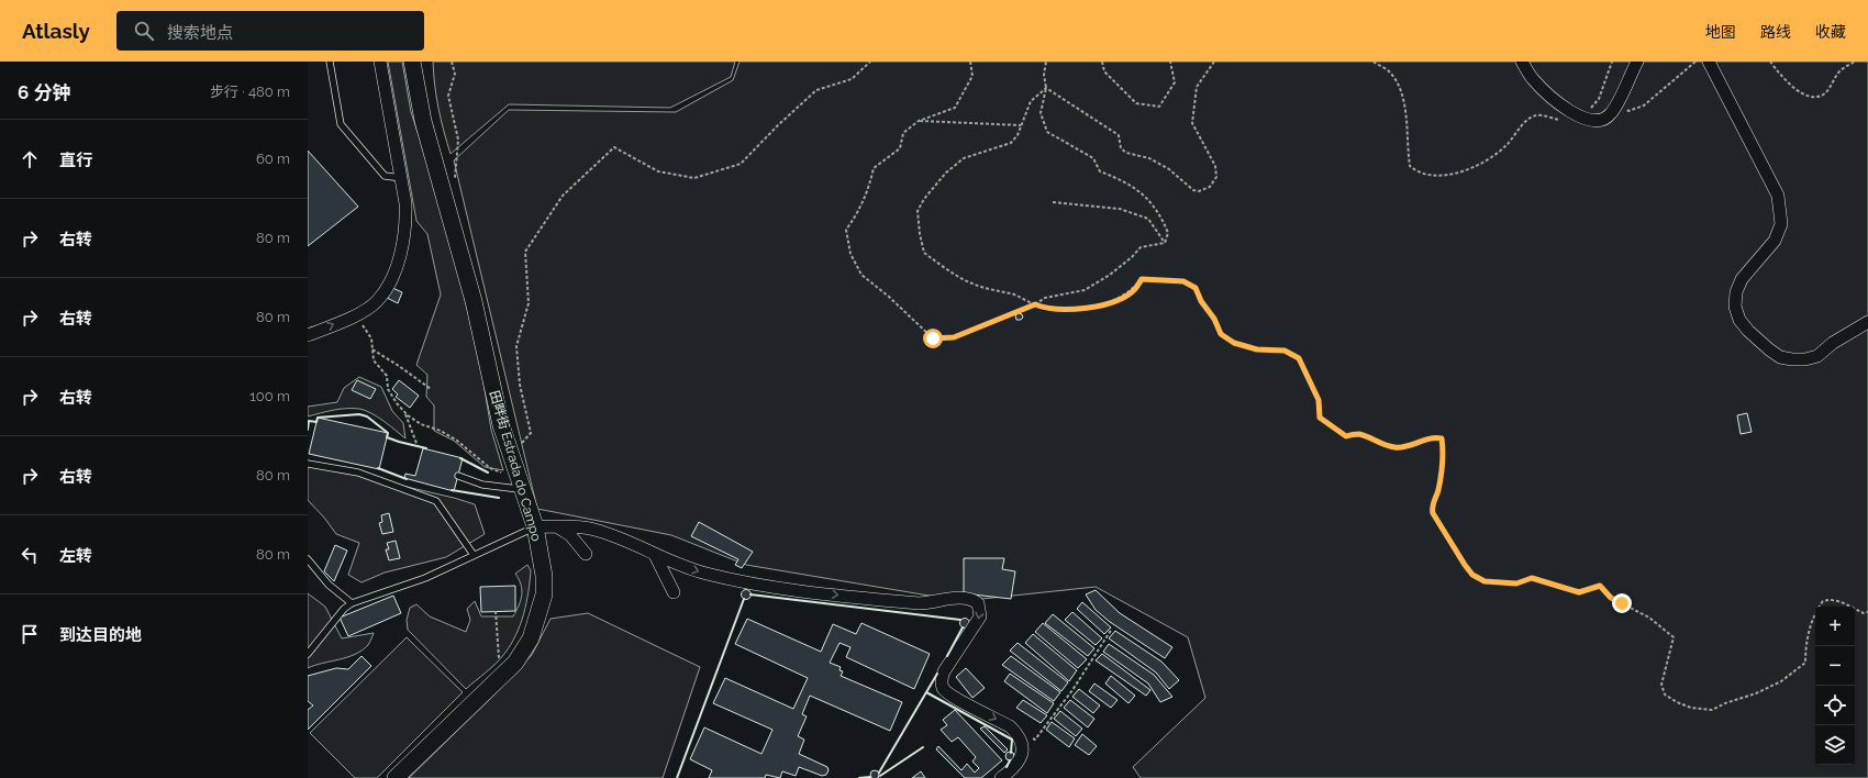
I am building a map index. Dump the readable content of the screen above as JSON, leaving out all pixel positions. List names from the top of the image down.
{
  "streets": {
    "main road": ["田畔街 Estrada do Campo"]
  },
  "page": {
    "header": "Atlasly",
    "search": "搜索地点",
    "nav": ["地图", "路线", "收藏"],
    "heading": ["6 分钟", "步行 · 480 m"],
    "list": [
      ["直行", "60 m"],
      ["右转", "80 m"],
      ["右转", "80 m"],
      ["右转", "100 m"],
      ["右转", "80 m"],
      ["左转", "80 m"],
      "到达目的地"
    ],
    "map_buttons": ["+", "−"]
  }
}
